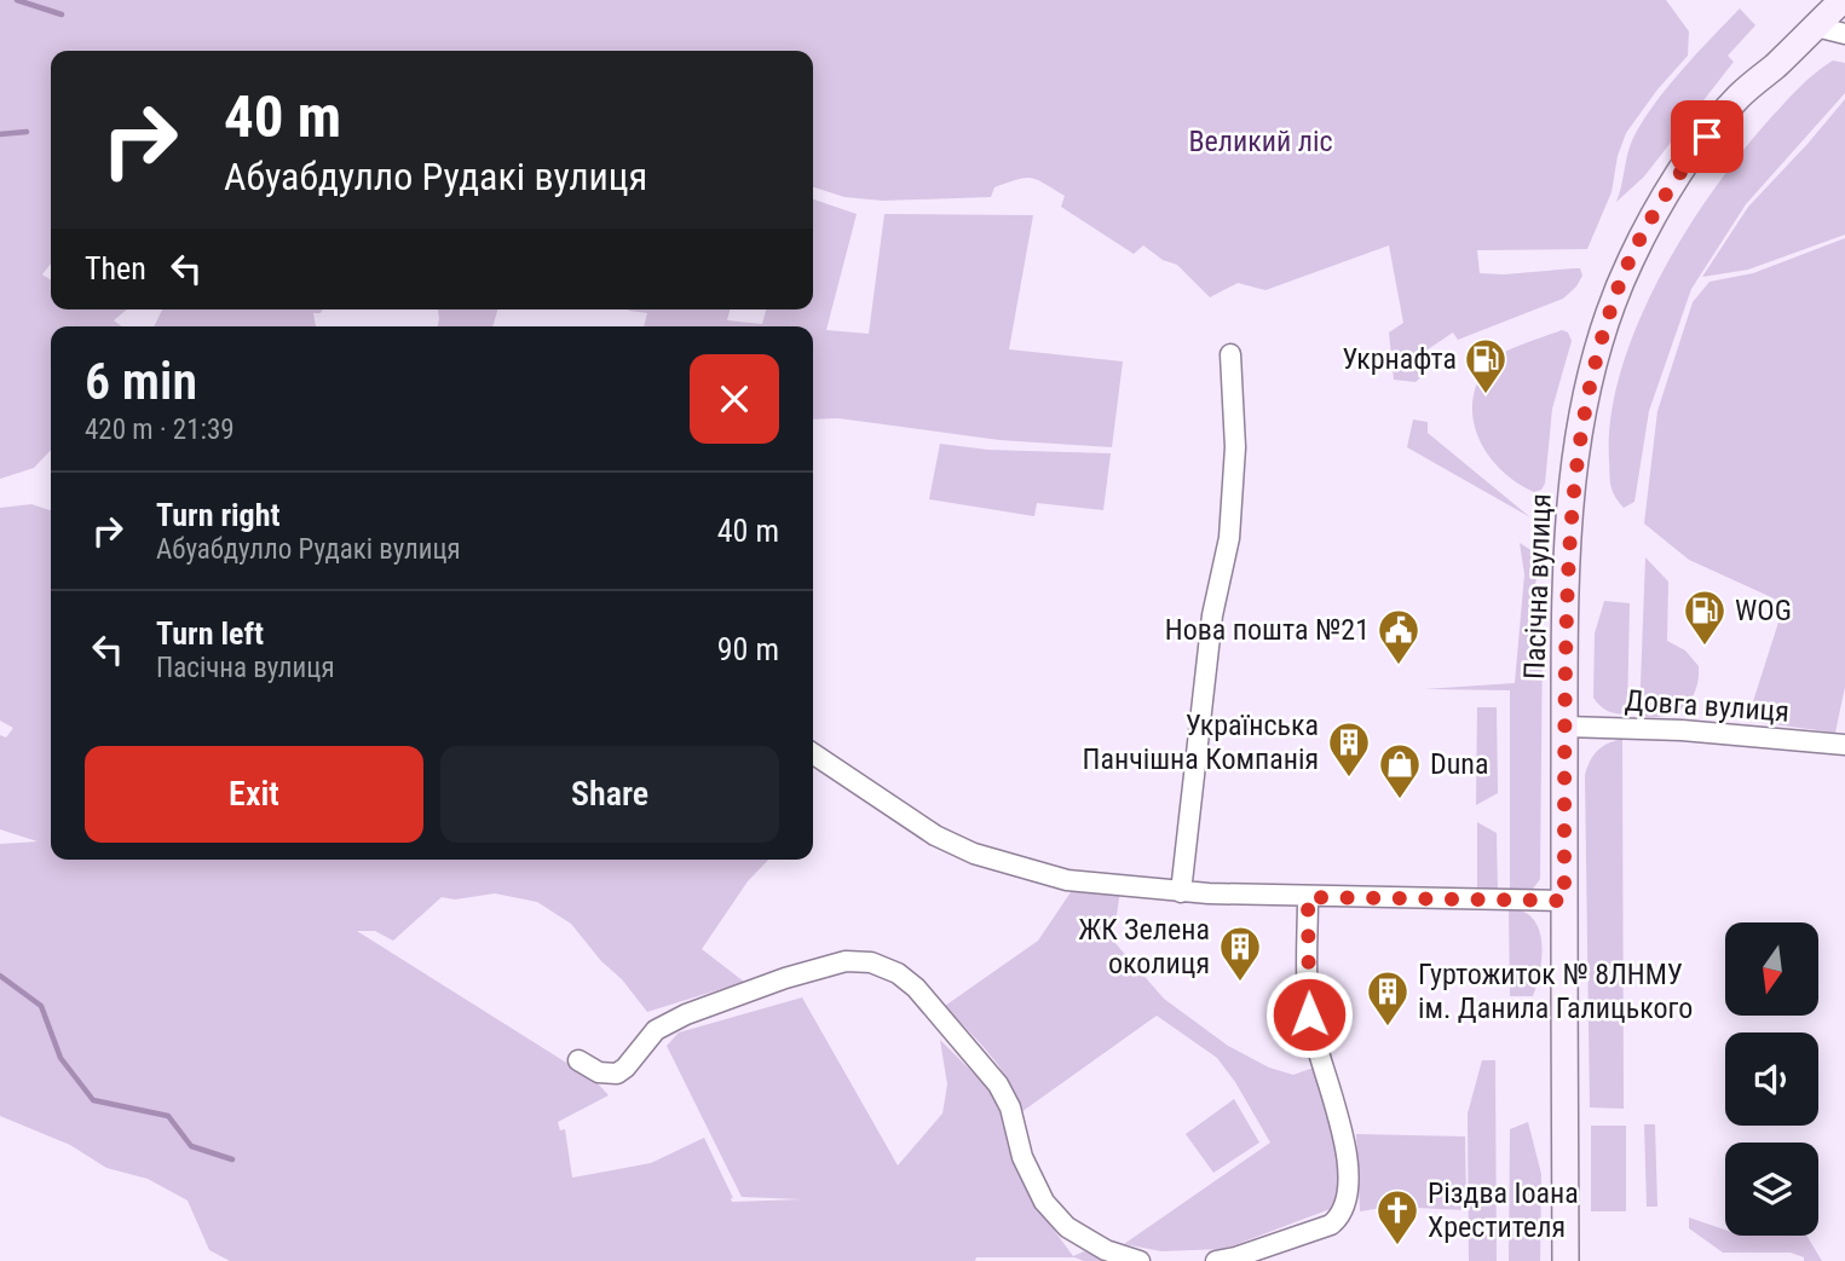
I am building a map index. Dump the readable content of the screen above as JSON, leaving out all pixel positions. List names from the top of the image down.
{
  "streets": {
    "main road": ["Пасічна вулиця"],
    "street": ["Довга вулиця"]
  },
  "crossings": [
    ["Пасічна вулиця", "Довга вулиця"]
  ],
  "parks": ["Великий ліс"],
  "places": {
    "fuel station": ["Укрнафта", "WOG"],
    "public building": ["Нова пошта №21"],
    "building": ["Українська Панчішна Компанія", "ЖК Зелена околиця", "Гуртожиток № 8ЛНМУ ім. Данила Галицького"],
    "shop": ["Duna"],
    "church": ["Різдва Іоана Хрестителя"]
  },
  "north": "bottom",
  "page": {
    "turn": ["40 m", "Абуабдулло Рудакі вулиця"],
    "then": "Then",
    "heading": ["6 min", "420 m · 21:39"],
    "list": [
      {
        "name": "Turn right",
        "note": "Абуабдулло Рудакі вулиця",
        "value": "40 m"
      },
      {
        "name": "Turn left",
        "note": "Пасічна вулиця",
        "value": "90 m"
      }
    ],
    "buttons": ["Exit", "Share"]
  }
}
